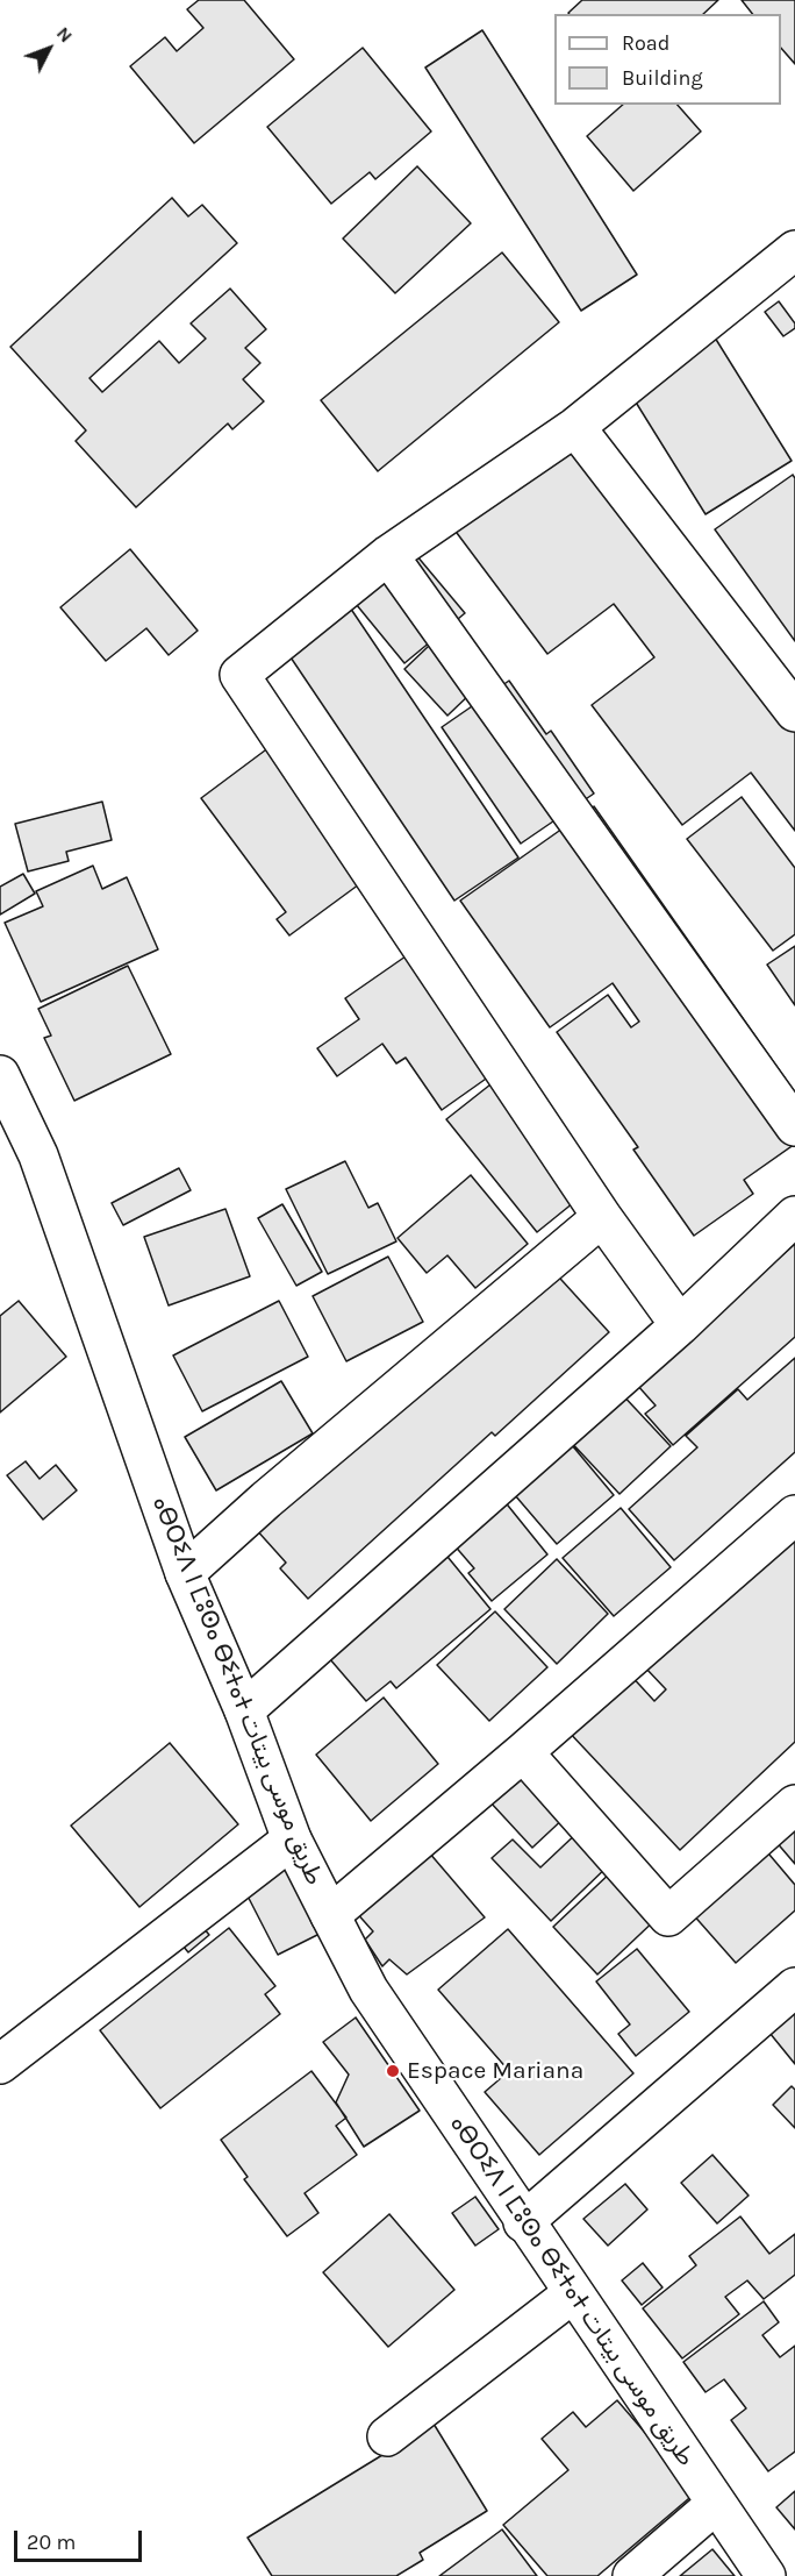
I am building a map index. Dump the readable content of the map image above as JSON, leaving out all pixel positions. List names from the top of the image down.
{
  "streets": {
    "street": ["ⴰⴱⵔⵉⴷ ⵏ ⵎⵓⵙⴰ ⴱⵉⵜⴰⵜ طريق موسى بيتات"]
  },
  "places": ["Espace Mariana"],
  "legend": ["Road", "Building"],
  "scale_bar": "20 m",
  "north": "top right"
}
